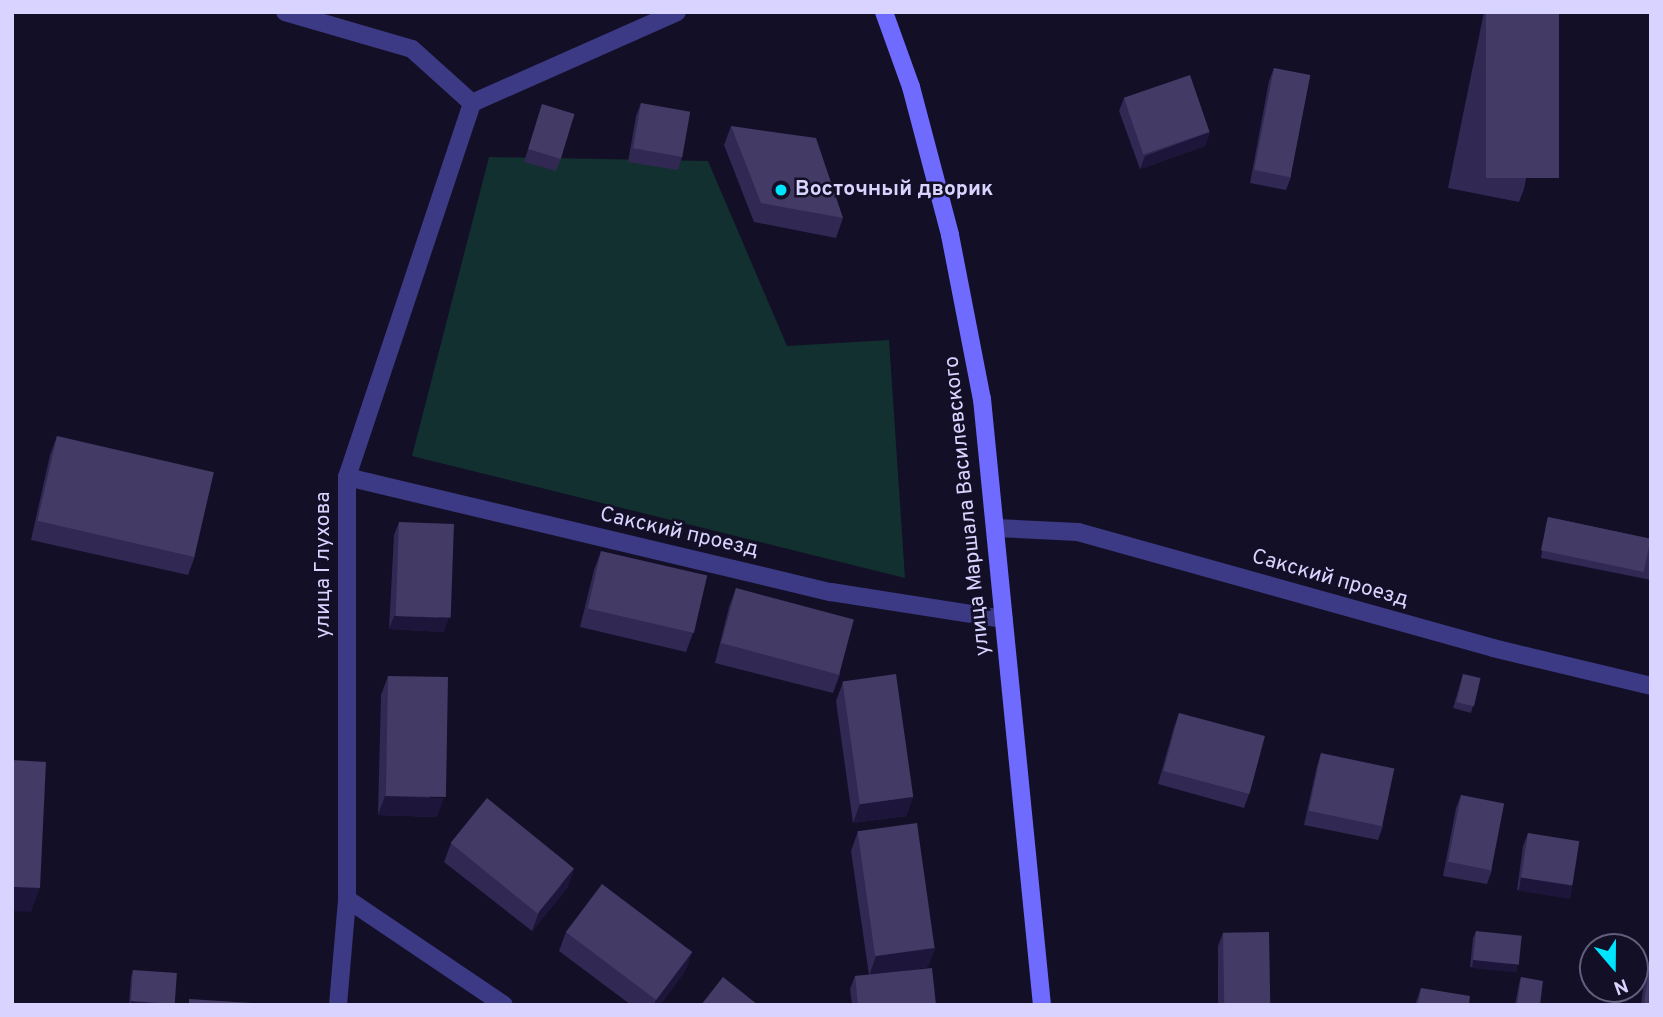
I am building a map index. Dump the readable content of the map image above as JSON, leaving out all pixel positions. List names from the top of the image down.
{
  "streets": {
    "main road": ["улица Маршала Василевского"],
    "street": ["Сакский проезд", "улица Глухова"]
  },
  "crossings": [
    ["улица Маршала Василевского", "Сакский проезд"],
    ["Сакский проезд", "улица Глухова"]
  ],
  "places": ["Восточный дворик"],
  "north": "bottom"
}
